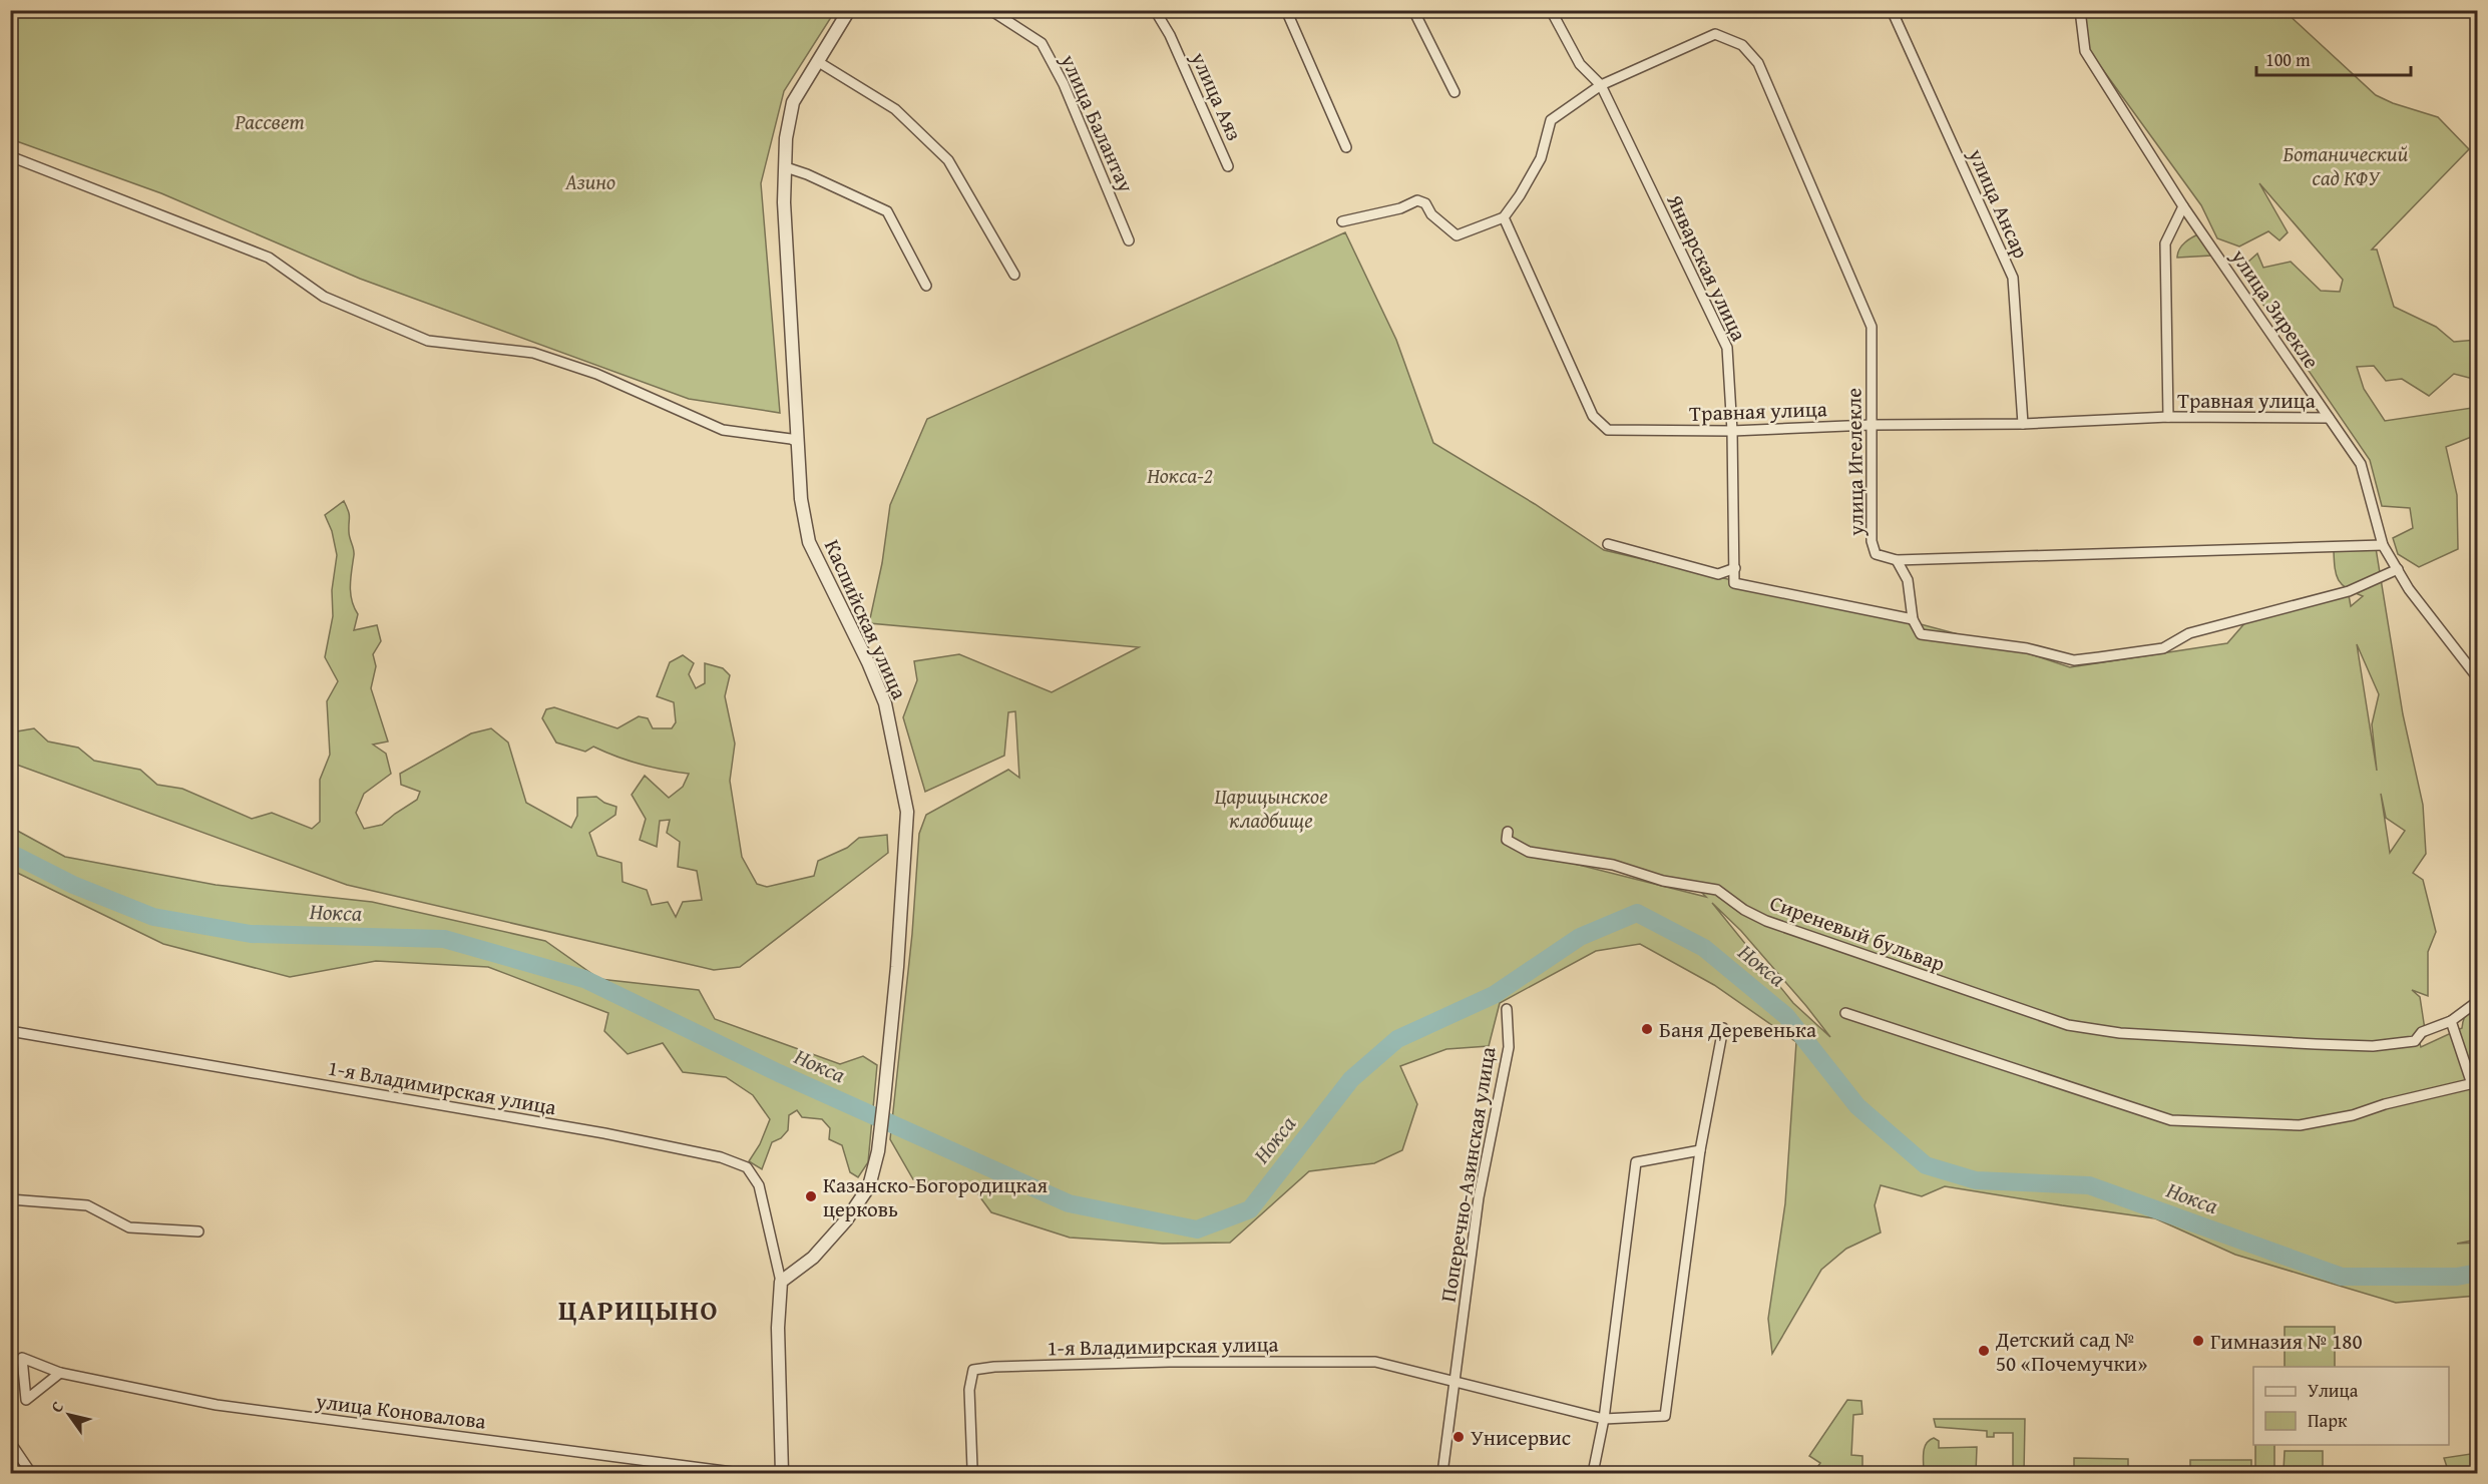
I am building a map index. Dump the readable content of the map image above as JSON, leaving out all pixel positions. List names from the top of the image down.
{
  "streets": {
    "street": [
      "улица Аяз",
      "улица Балантау",
      "улица Ансар",
      "Январская улица",
      "улица Зирекле",
      "Травная улица",
      "улица Игелекле",
      "Каспийская улица",
      "Сиреневый бульвар",
      "1-я Владимирская улица",
      "Поперечно-Азинская улица",
      "улица Коновалова"
    ]
  },
  "crossings": [
    ["улица Ансар", "Травная улица"],
    ["Январская улица", "Травная улица"],
    ["Январская улица", "улица Игелекле"],
    ["улица Зирекле", "Травная улица"],
    ["Травная улица", "улица Игелекле"],
    ["Каспийская улица", "1-я Владимирская улица"],
    ["1-я Владимирская улица", "Поперечно-Азинская улица"]
  ],
  "districts": ["ЦАРИЦЫНО"],
  "water": ["Нокса"],
  "parks": [
    "Рассвет",
    "Ботанический сад КФУ",
    "Азино",
    "Нокса-2",
    "Царицынское кладбище"
  ],
  "places": [
    "Баня Деревенька",
    "Казанско-Богородицкая церковь",
    "Гимназия № 180",
    "Детский сад № 50 «Почемучки»",
    "Унисервис"
  ],
  "legend": ["Улица", "Парк"],
  "scale_bar": "100 m",
  "north": "top left"
}
